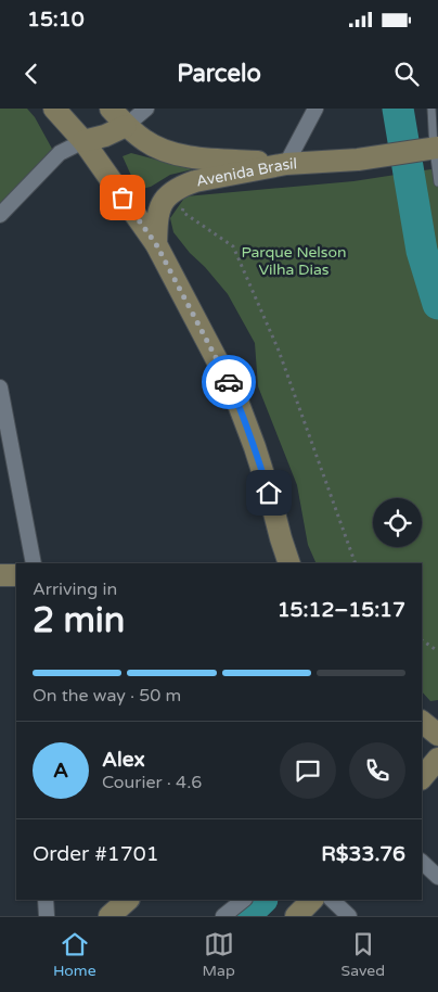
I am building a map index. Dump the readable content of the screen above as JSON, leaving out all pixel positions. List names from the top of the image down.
{
  "streets": {
    "main road": ["Avenida Brasil"]
  },
  "parks": ["Parque Nelson Vilha Dias"],
  "page": {
    "status": "15:10",
    "header": "Parcelo",
    "heading": ["2 min", "Arriving in", "15:12–15:17"],
    "panel": [
      "Alex",
      "Courier · 4.6",
      "Order #1701",
      "R$33.76"
    ],
    "bar": "On the way · 50 m",
    "round": "A",
    "tabs": ["Home", "Map", "Saved"]
  }
}
